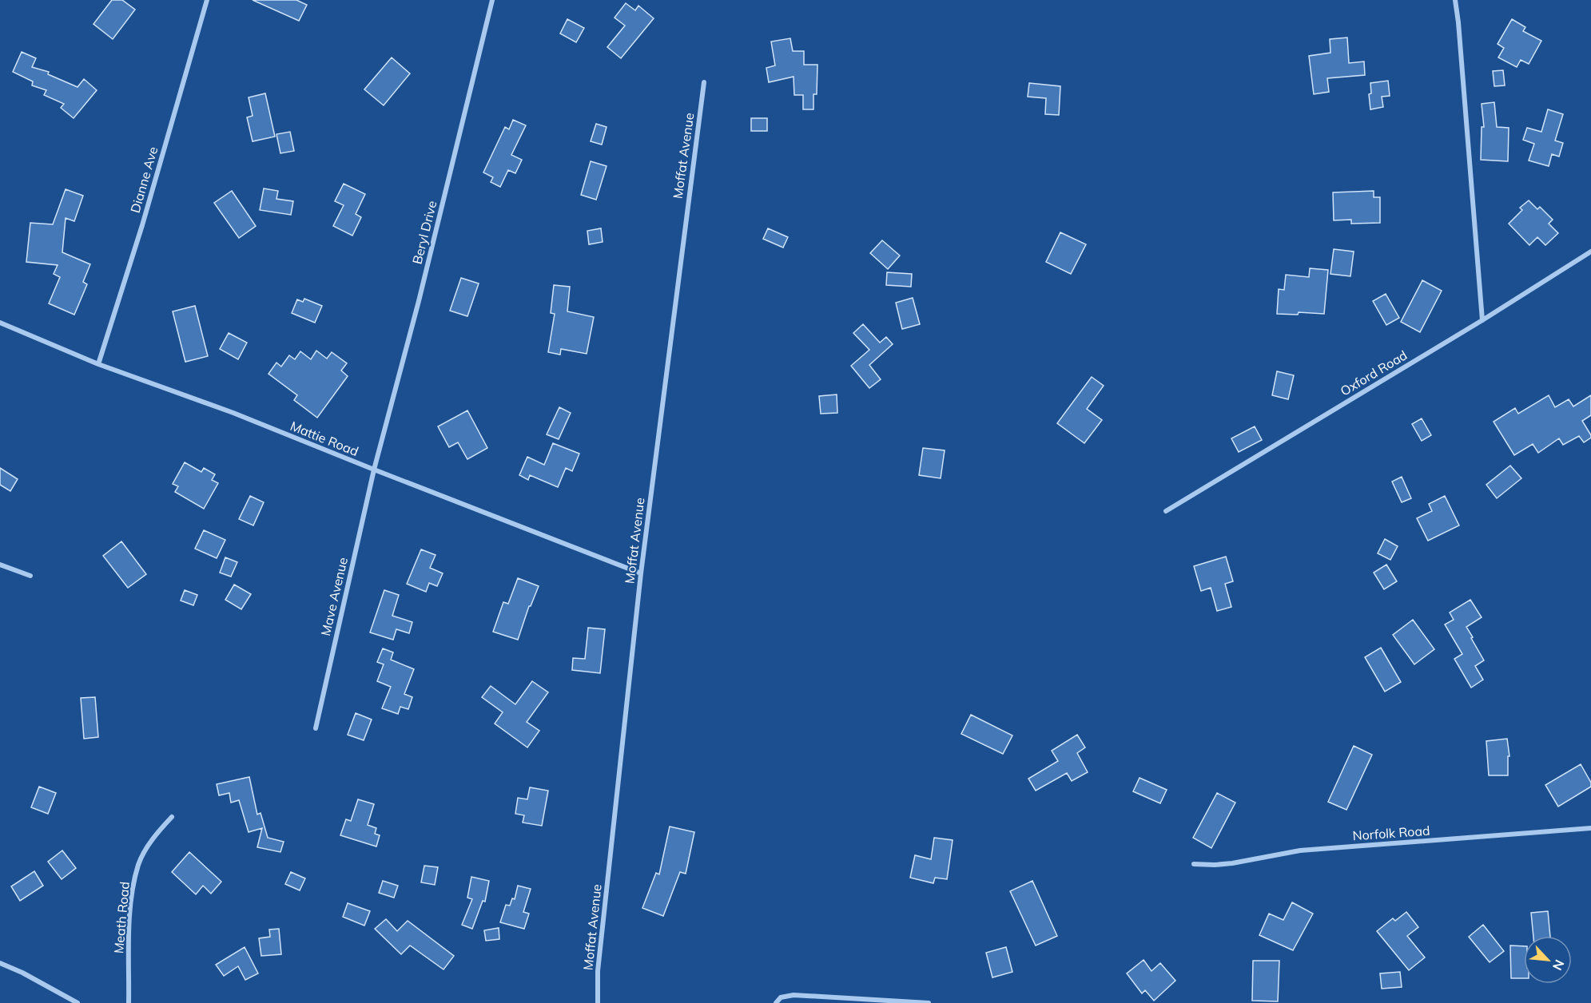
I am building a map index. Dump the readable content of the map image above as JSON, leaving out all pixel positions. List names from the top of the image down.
{
  "streets": {
    "street": [
      "Moffat Avenue",
      "Dianne Ave",
      "Beryl Drive",
      "Oxford Road",
      "Mattie Road",
      "Mave Avenue",
      "Norfolk Road",
      "Meath Road"
    ]
  },
  "crossings": [
    ["Moffat Avenue", "Mattie Road"],
    ["Dianne Ave", "Mattie Road"],
    ["Beryl Drive", "Mattie Road"],
    ["Beryl Drive", "Mave Avenue"],
    ["Mattie Road", "Mave Avenue"]
  ],
  "north": "bottom right"
}
